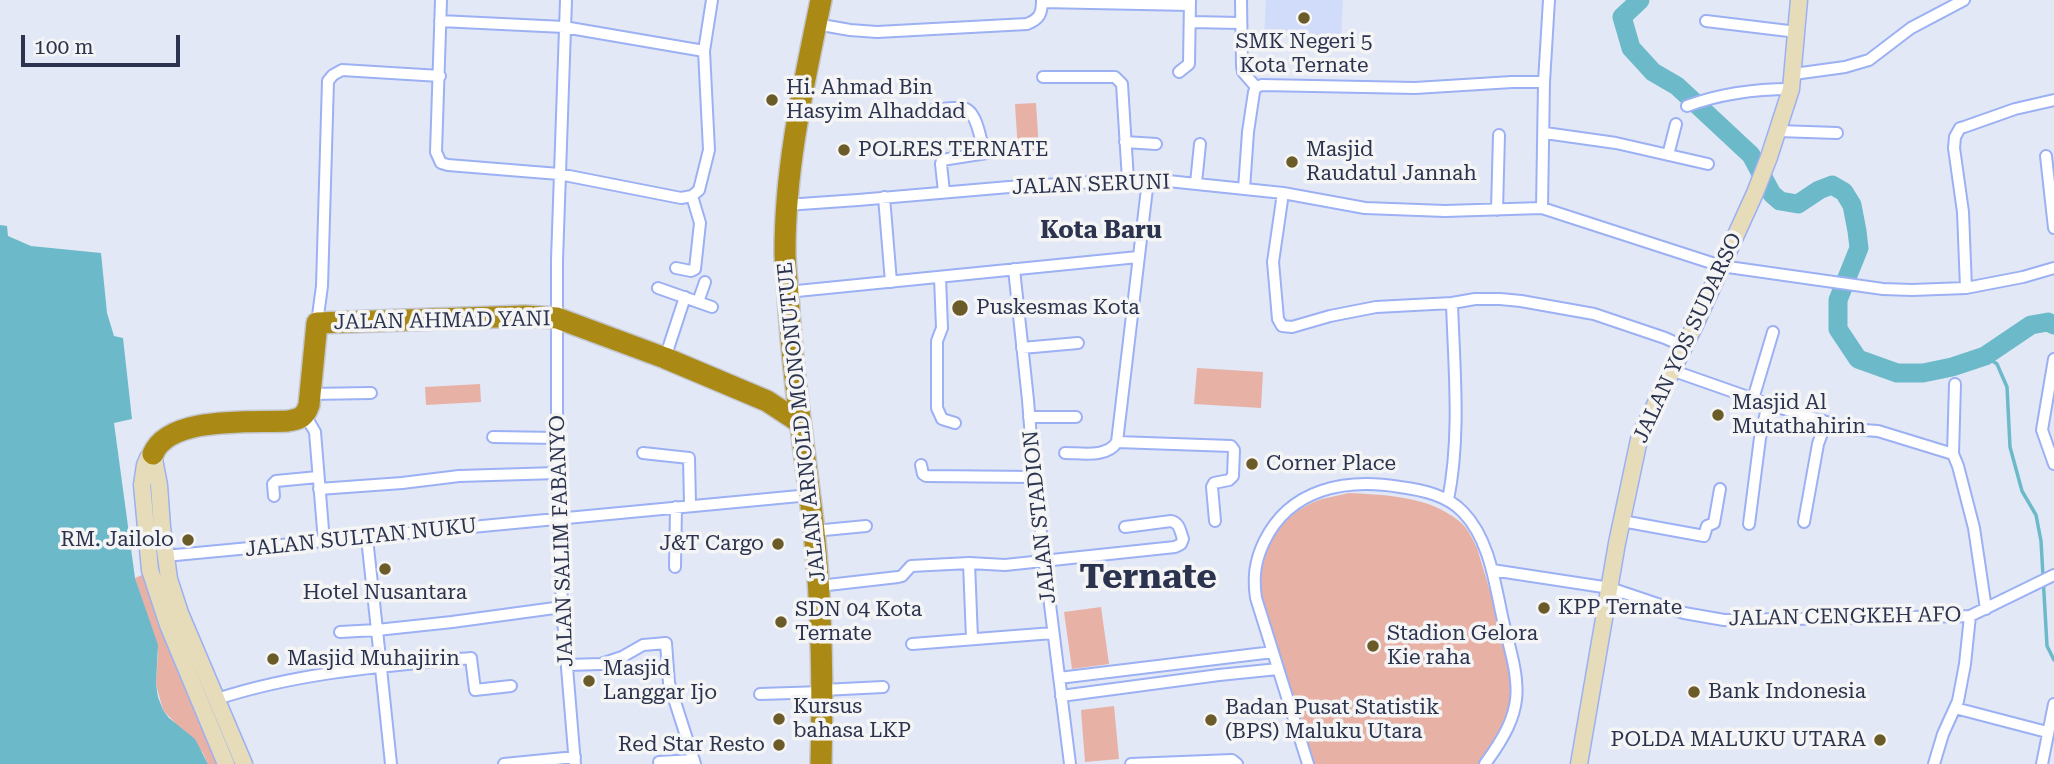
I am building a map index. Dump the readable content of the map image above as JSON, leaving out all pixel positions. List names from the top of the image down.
{
  "streets": {
    "highway": ["JALAN AHMAD YANI", "JALAN ARNOLD MONONUTUE"],
    "street": [
      "JALAN SERUNI",
      "JALAN YOS SUDARSO",
      "JALAN STADION",
      "JALAN SULTAN NUKU",
      "JALAN SALIM FABANYO",
      "JALAN CENGKEH AFO"
    ]
  },
  "crossings": [
    ["JALAN SERUNI", "JALAN YOS SUDARSO"],
    ["JALAN SERUNI", "JALAN ARNOLD MONONUTUE"],
    ["JALAN AHMAD YANI", "JALAN ARNOLD MONONUTUE"],
    ["JALAN AHMAD YANI", "JALAN SALIM FABANYO"],
    ["JALAN YOS SUDARSO", "JALAN CENGKEH AFO"],
    ["JALAN ARNOLD MONONUTUE", "JALAN SULTAN NUKU"],
    ["JALAN SULTAN NUKU", "JALAN SALIM FABANYO"]
  ],
  "districts": ["Kota Baru", "Ternate"],
  "places": [
    "SMK Negeri 5 Kota Ternate",
    "Hi. Ahmad Bin Hasyim Alhaddad",
    "POLRES TERNATE",
    "Masjid Raudatul Jannah",
    "Puskesmas Kota",
    "Masjid Al Mutathahirin",
    "Corner Place",
    "RM. Jailolo",
    "J&T Cargo",
    "Hotel Nusantara",
    "KPP Ternate",
    "SDN 04 Kota Ternate",
    "Stadion Gelora Kie raha",
    "Masjid Muhajirin",
    "Masjid Langgar Ijo",
    "Bank Indonesia",
    "Kursus bahasa LKP",
    "Badan Pusat Statistik (BPS) Maluku Utara",
    "POLDA MALUKU UTARA",
    "Red Star Resto"
  ],
  "scale_bar": "100 m"
}
